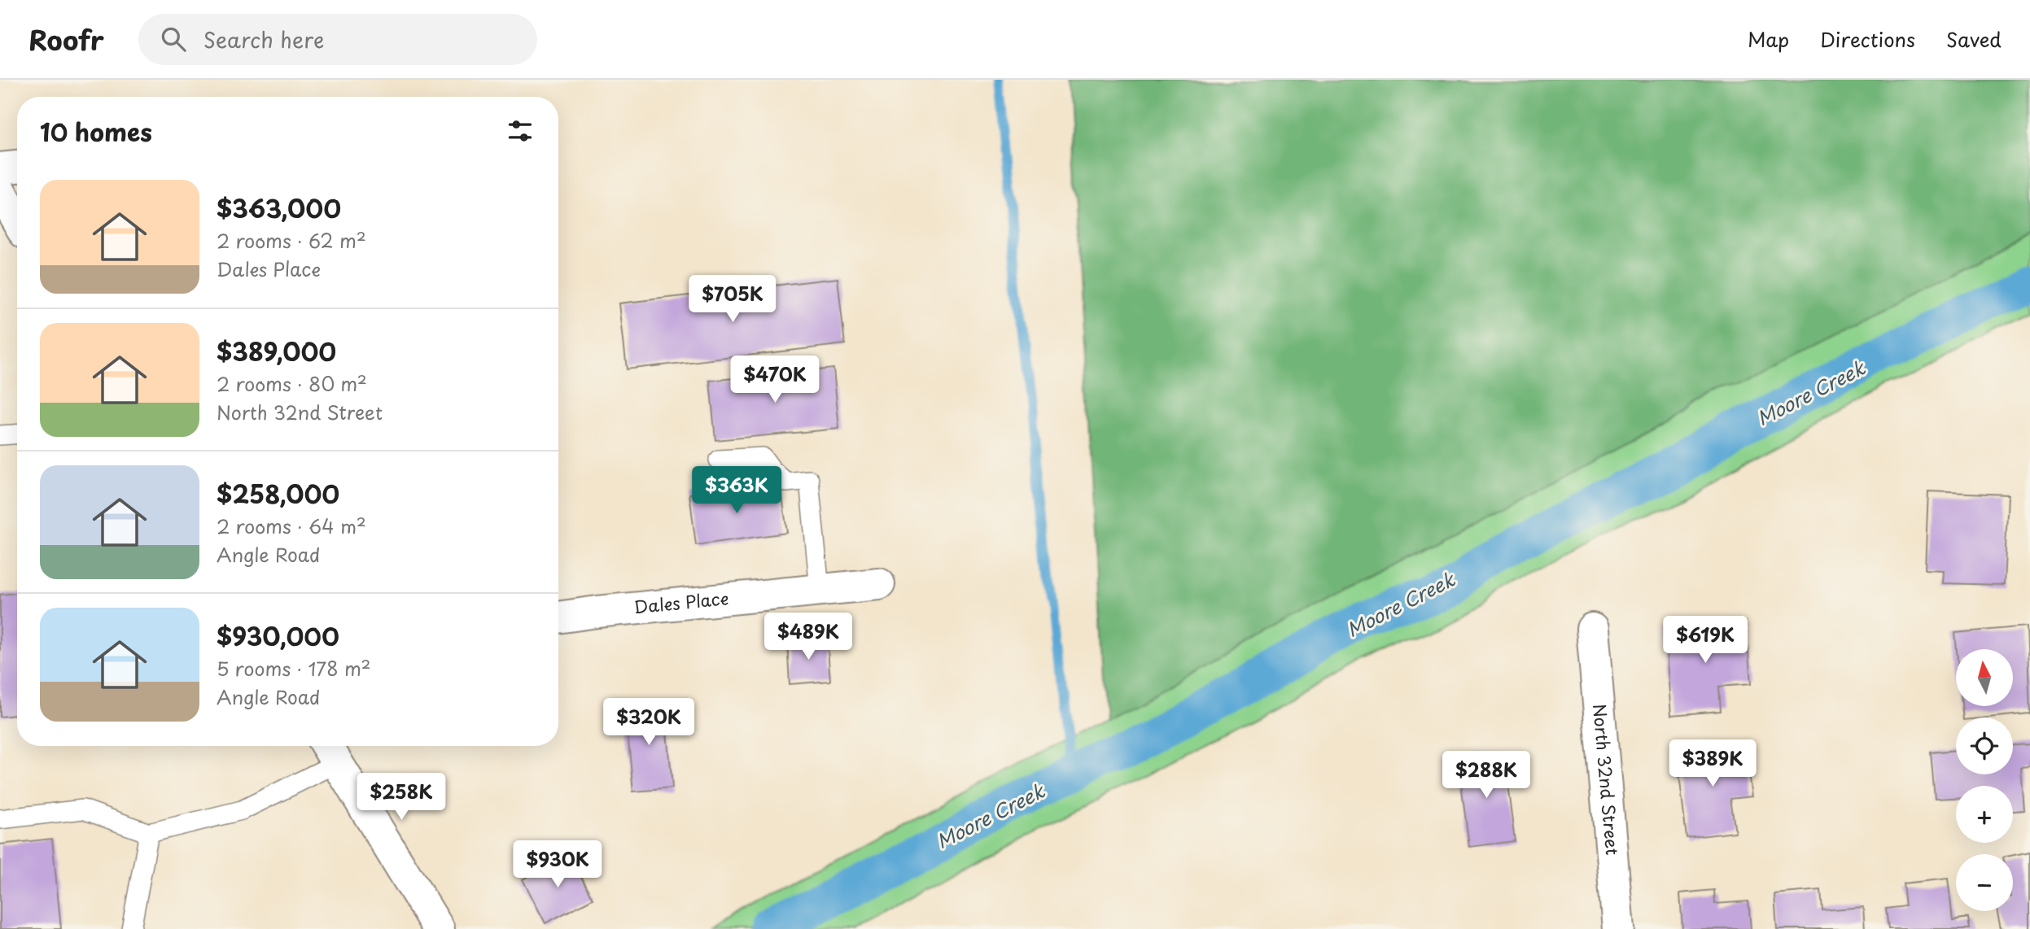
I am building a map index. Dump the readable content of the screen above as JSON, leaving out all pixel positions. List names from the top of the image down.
{
  "streets": {
    "street": ["Dales Place", "North 32nd Street"]
  },
  "water": ["Moore Creek"],
  "north": "top",
  "page": {
    "header": "Roofr",
    "search": "Search here",
    "nav": ["Map", "Directions", "Saved"],
    "heading": "10 homes",
    "list": [
      {
        "name": "$363,000",
        "note": "2 rooms · 62 m² · Dales Place"
      },
      {
        "name": "$389,000",
        "note": "2 rooms · 80 m² · North 32nd Street"
      },
      {
        "name": "$258,000",
        "note": "2 rooms · 64 m² · Angle Road"
      },
      {
        "name": "$930,000",
        "note": "5 rooms · 178 m² · Angle Road"
      }
    ],
    "price": [
      "$705K",
      "$470K",
      "$363K",
      "$489K",
      "$619K",
      "$320K",
      "$389K",
      "$288K",
      "$258K",
      "$930K"
    ],
    "map_buttons": ["+", "−"]
  }
}
